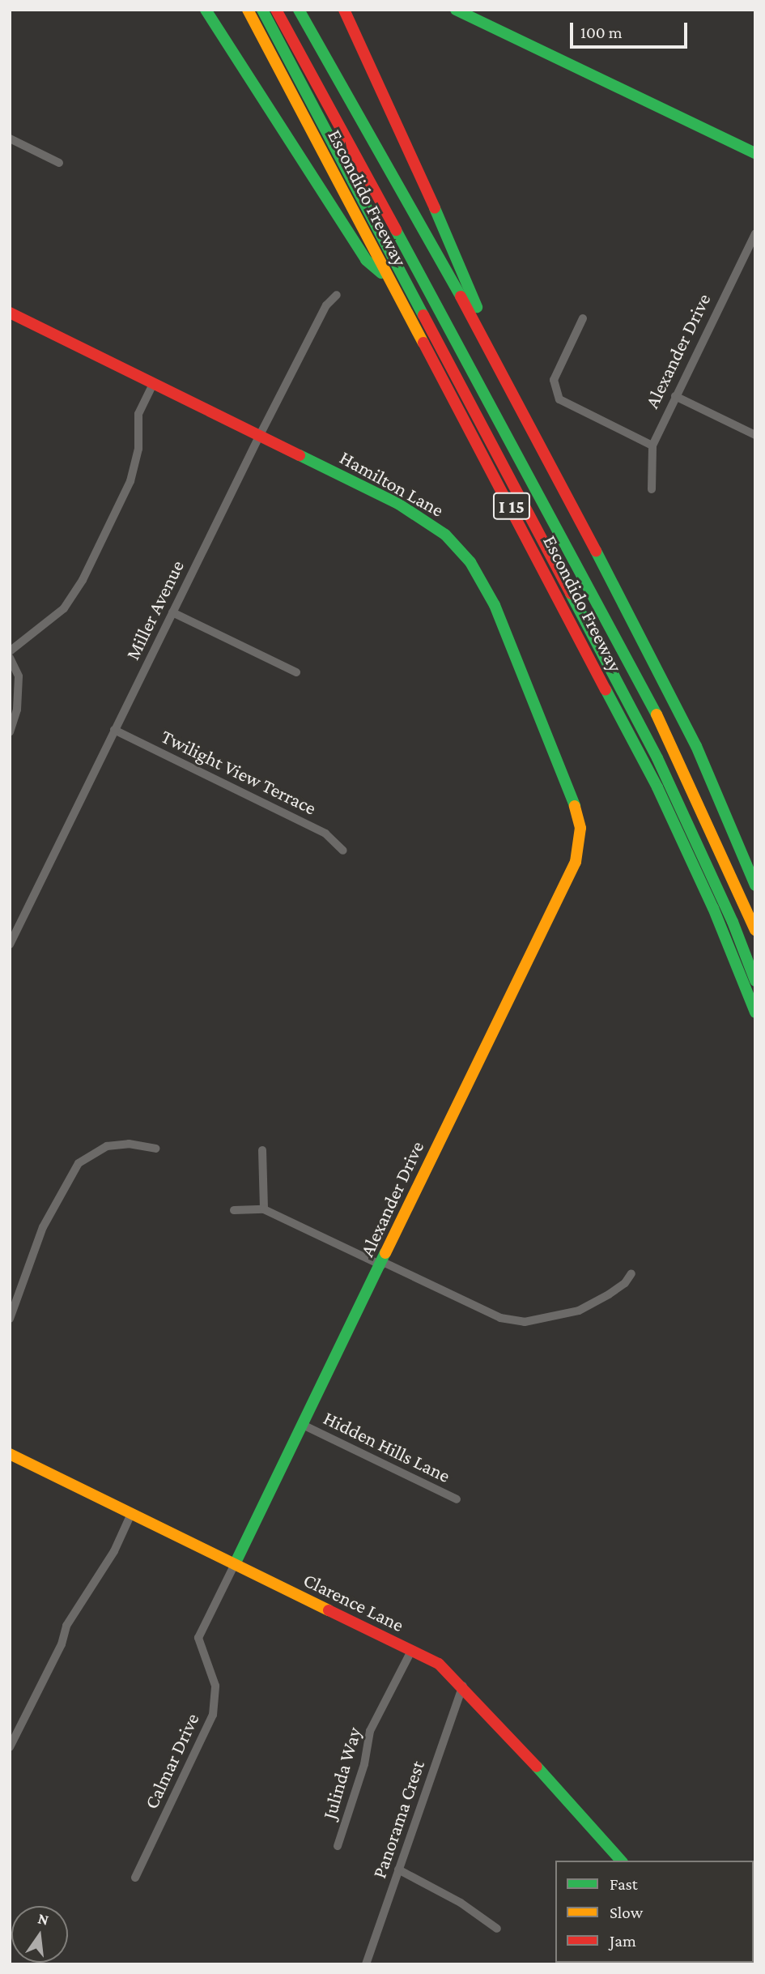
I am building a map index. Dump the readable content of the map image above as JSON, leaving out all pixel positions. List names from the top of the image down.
{
  "streets": {
    "main road": [
      "Escondido Freeway",
      "Alexander Drive",
      "Hamilton Lane",
      "I 15",
      "Clarence Lane"
    ],
    "street": [
      "Miller Avenue",
      "Twilight View Terrace",
      "Hidden Hills Lane",
      "Calmar Drive",
      "Julinda Way",
      "Panorama Crest"
    ]
  },
  "crossings": [
    ["Alexander Drive", "Hamilton Lane"],
    ["Alexander Drive", "Hidden Hills Lane"],
    ["Alexander Drive", "Clarence Lane"],
    ["Alexander Drive", "Calmar Drive"],
    ["Hamilton Lane", "Miller Avenue"],
    ["Miller Avenue", "Twilight View Terrace"],
    ["Clarence Lane", "Calmar Drive"],
    ["Clarence Lane", "Julinda Way"],
    ["Clarence Lane", "Panorama Crest"]
  ],
  "legend": ["Fast", "Slow", "Jam"],
  "scale_bar": "100 m",
  "north": "top"
}
